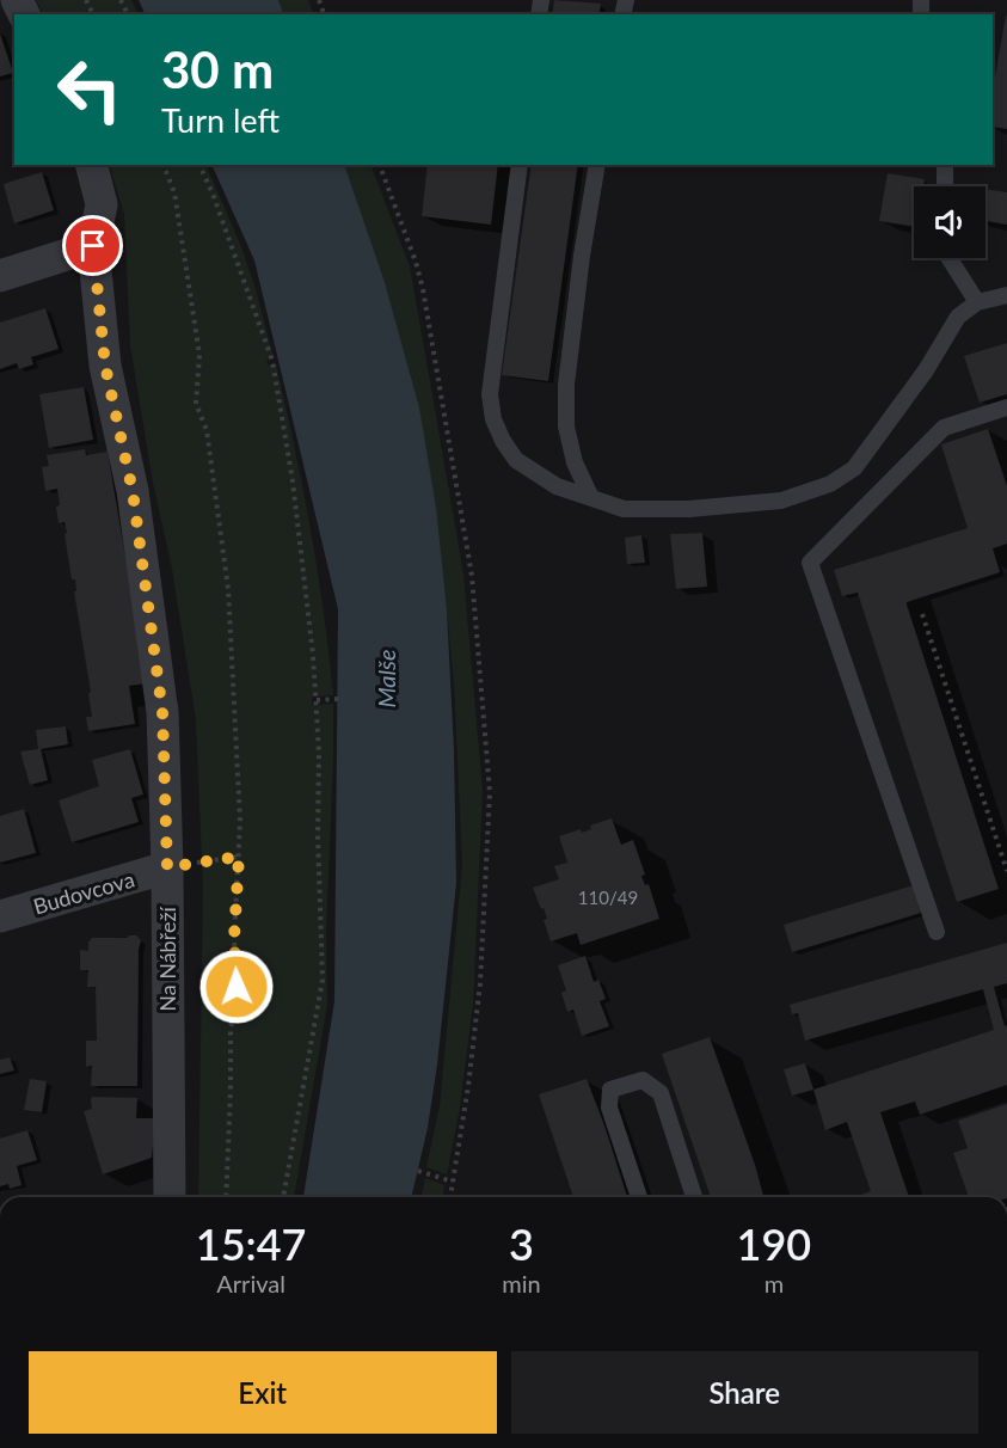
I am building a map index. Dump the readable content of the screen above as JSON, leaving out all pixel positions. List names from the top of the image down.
{
  "streets": {
    "street": ["Budovcova", "Na Nábřeží"]
  },
  "crossings": [
    ["Budovcova", "Na Nábřeží"]
  ],
  "water": ["Malše"],
  "house_numbers": ["110/49"],
  "page": {
    "turn": ["30 m", "Turn left"],
    "eta": [
      "15:47",
      "Arrival",
      "3",
      "min",
      "190",
      "m"
    ],
    "buttons": ["Exit", "Share"]
  }
}
